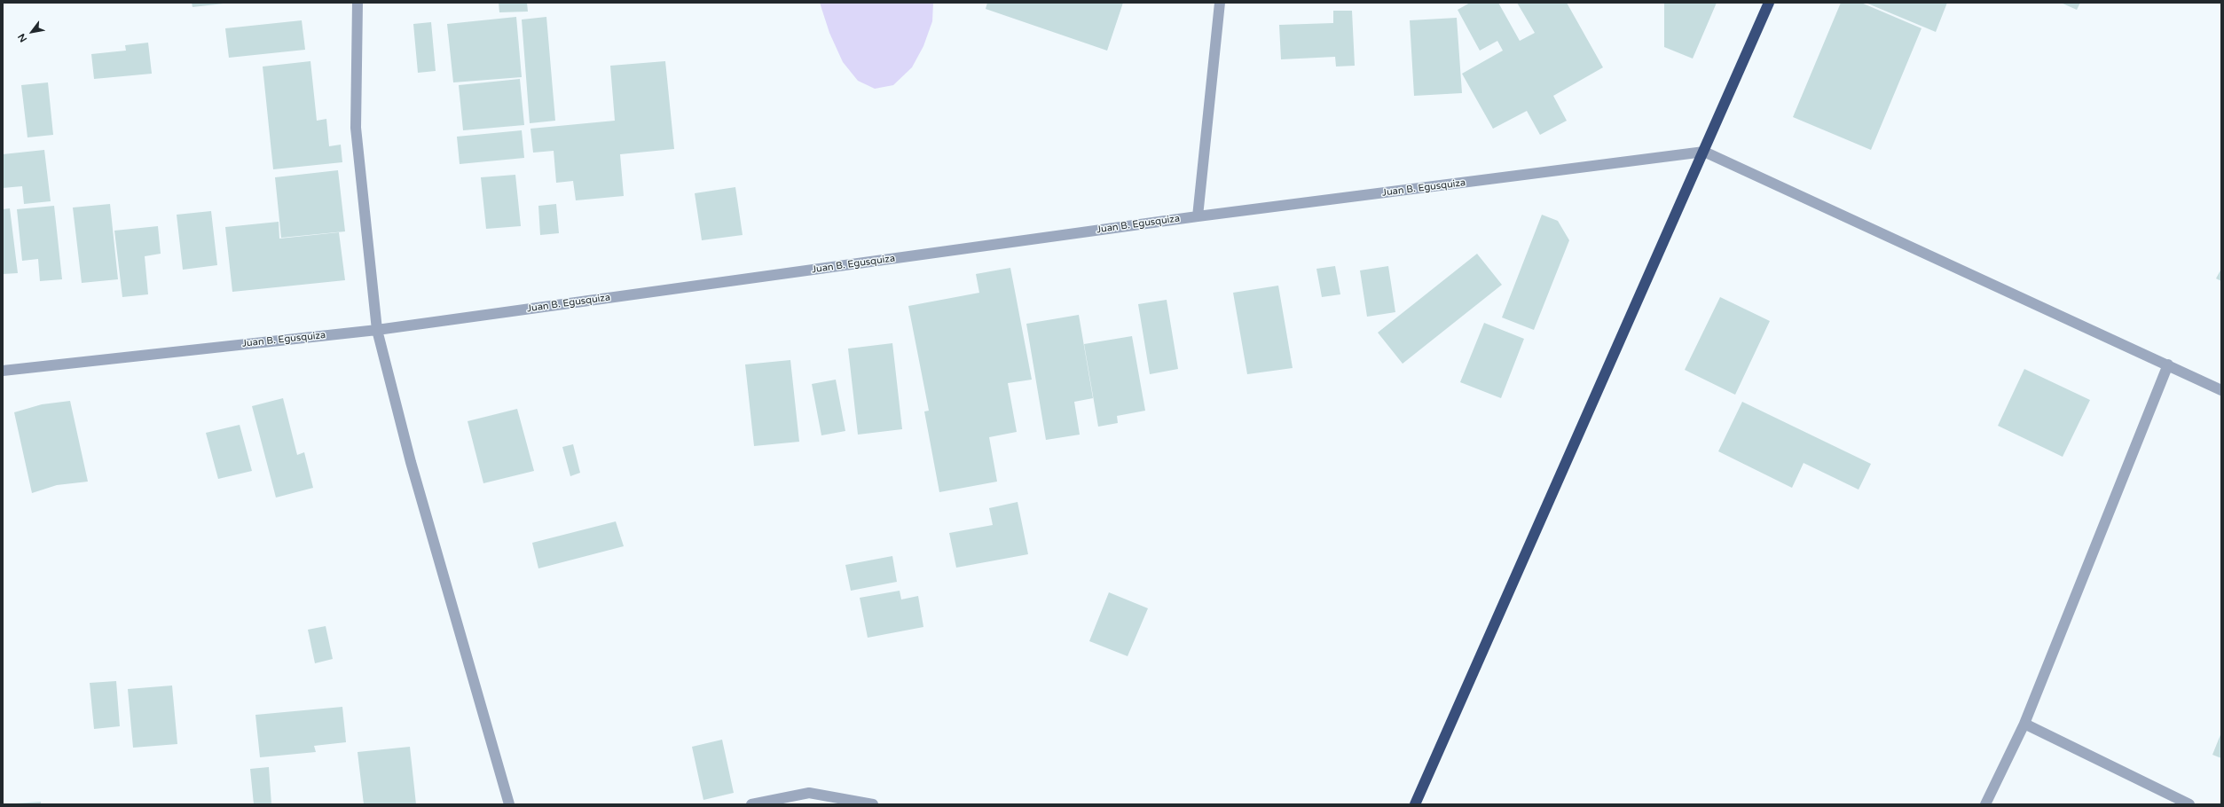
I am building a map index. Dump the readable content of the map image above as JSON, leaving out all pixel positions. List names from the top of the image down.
{
  "streets": {
    "street": ["Juan B. Egusquiza"]
  },
  "north": "bottom left"
}
